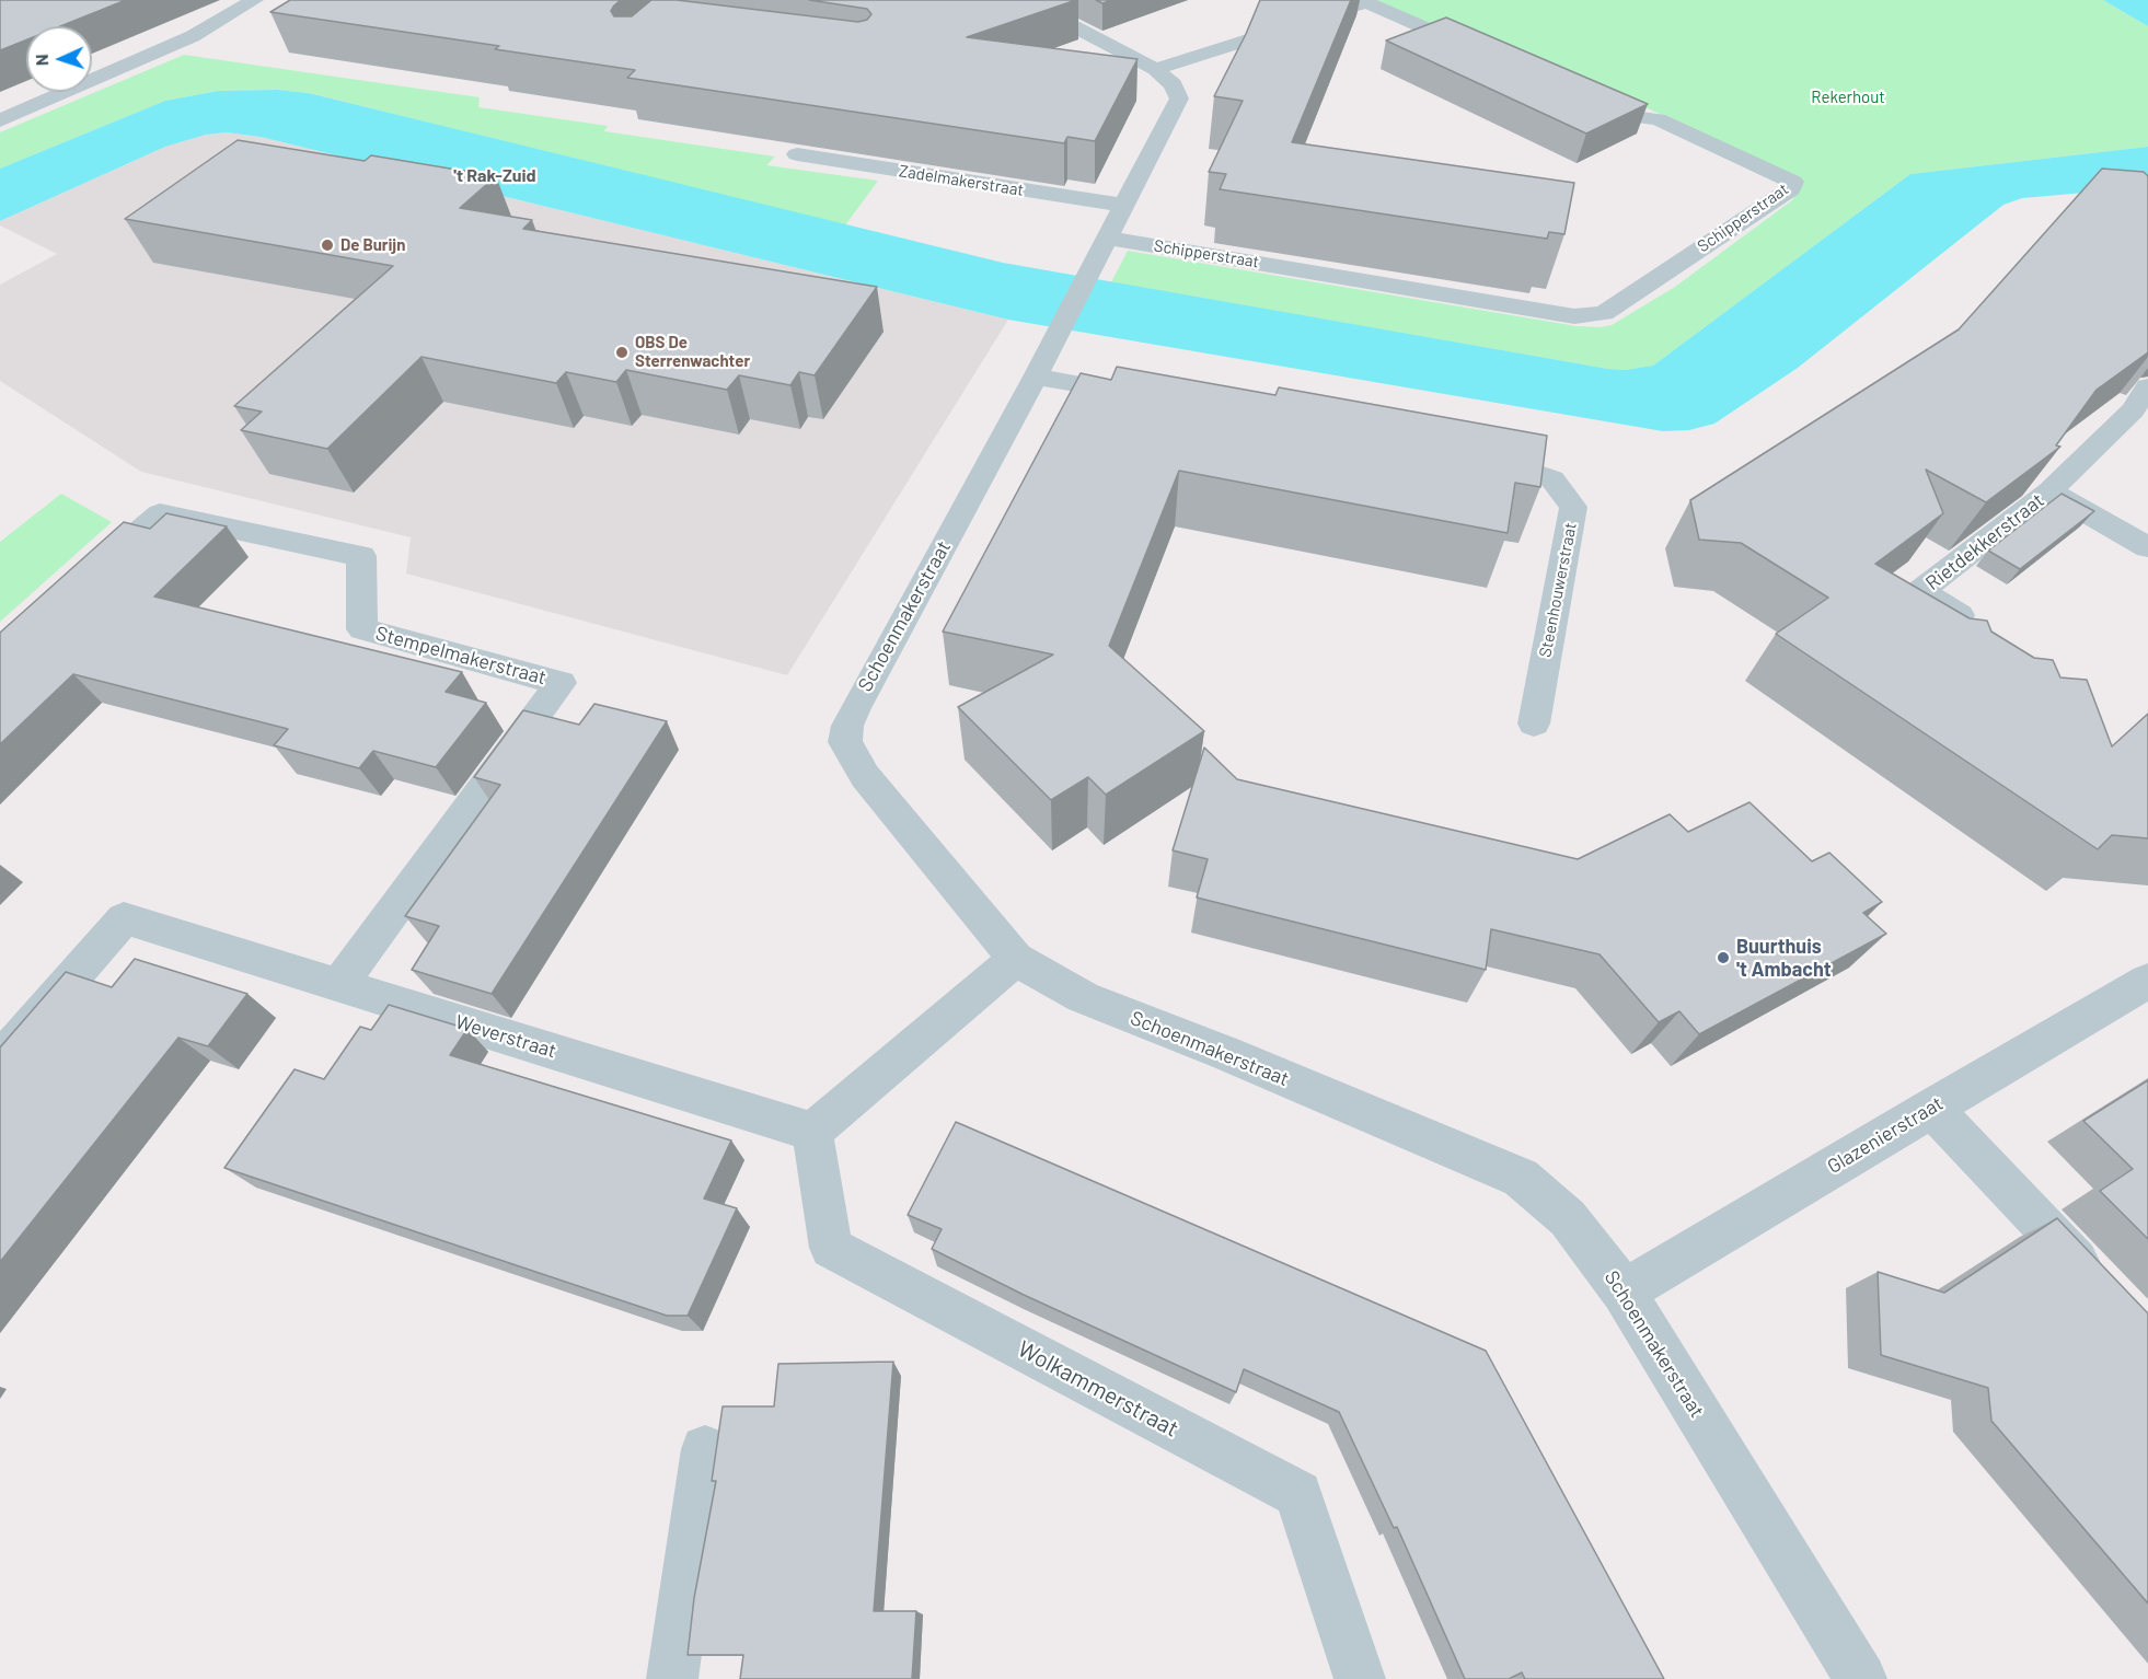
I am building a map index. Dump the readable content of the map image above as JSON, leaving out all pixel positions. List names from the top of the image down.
{
  "streets": {
    "street": [
      "Zadelmakerstraat",
      "Schipperstraat",
      "Rietdekkerstraat",
      "Steenhouwerstraat",
      "Schoenmakerstraat",
      "Stempelmakerstraat",
      "Weverstraat",
      "Glazenierstraat",
      "Wolkammerstraat"
    ]
  },
  "crossings": [
    ["Schipperstraat", "Schoenmakerstraat"],
    ["Schoenmakerstraat", "Glazenierstraat"],
    ["Stempelmakerstraat", "Weverstraat"],
    ["Weverstraat", "Wolkammerstraat"]
  ],
  "districts": ["'t Rak-Zuid"],
  "parks": ["Rekerhout"],
  "places": ["De Burijn", "OBS De Sterrenwachter", "Buurthuis 't Ambacht"],
  "north": "left"
}
